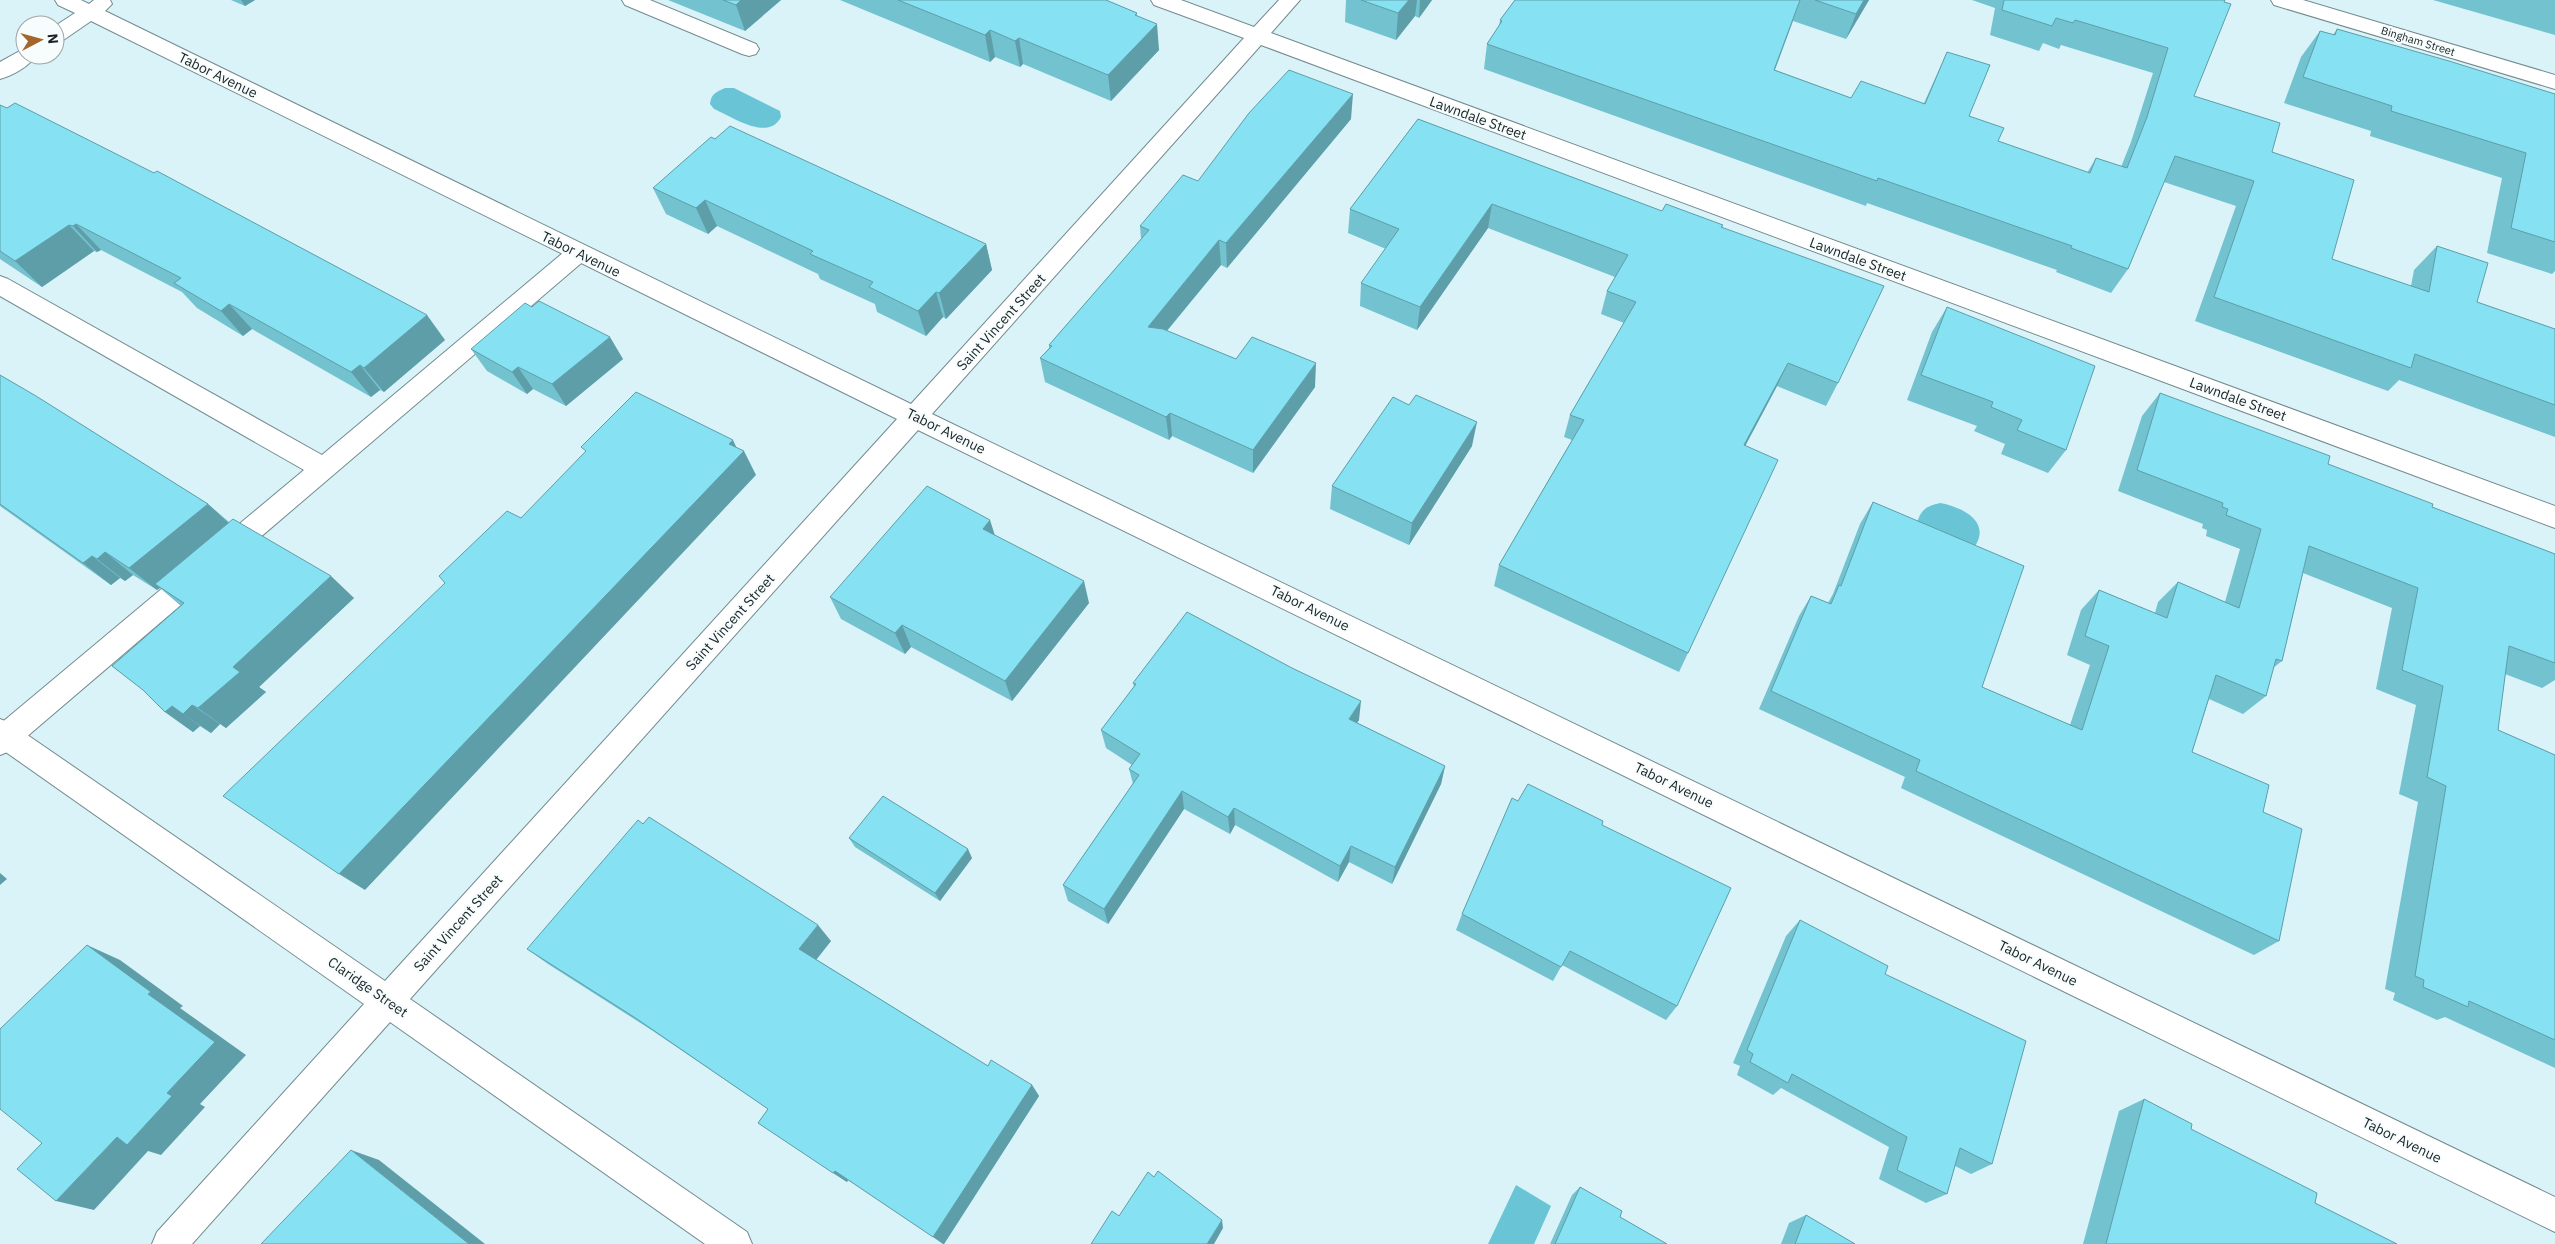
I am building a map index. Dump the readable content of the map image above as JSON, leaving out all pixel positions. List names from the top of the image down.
{
  "streets": {
    "street": [
      "Bingham Street",
      "Tabor Avenue",
      "Lawndale Street",
      "Saint Vincent Street",
      "Claridge Street"
    ]
  },
  "crossings": [
    ["Tabor Avenue", "Saint Vincent Street"],
    ["Lawndale Street", "Saint Vincent Street"],
    ["Saint Vincent Street", "Claridge Street"]
  ],
  "north": "right"
}
